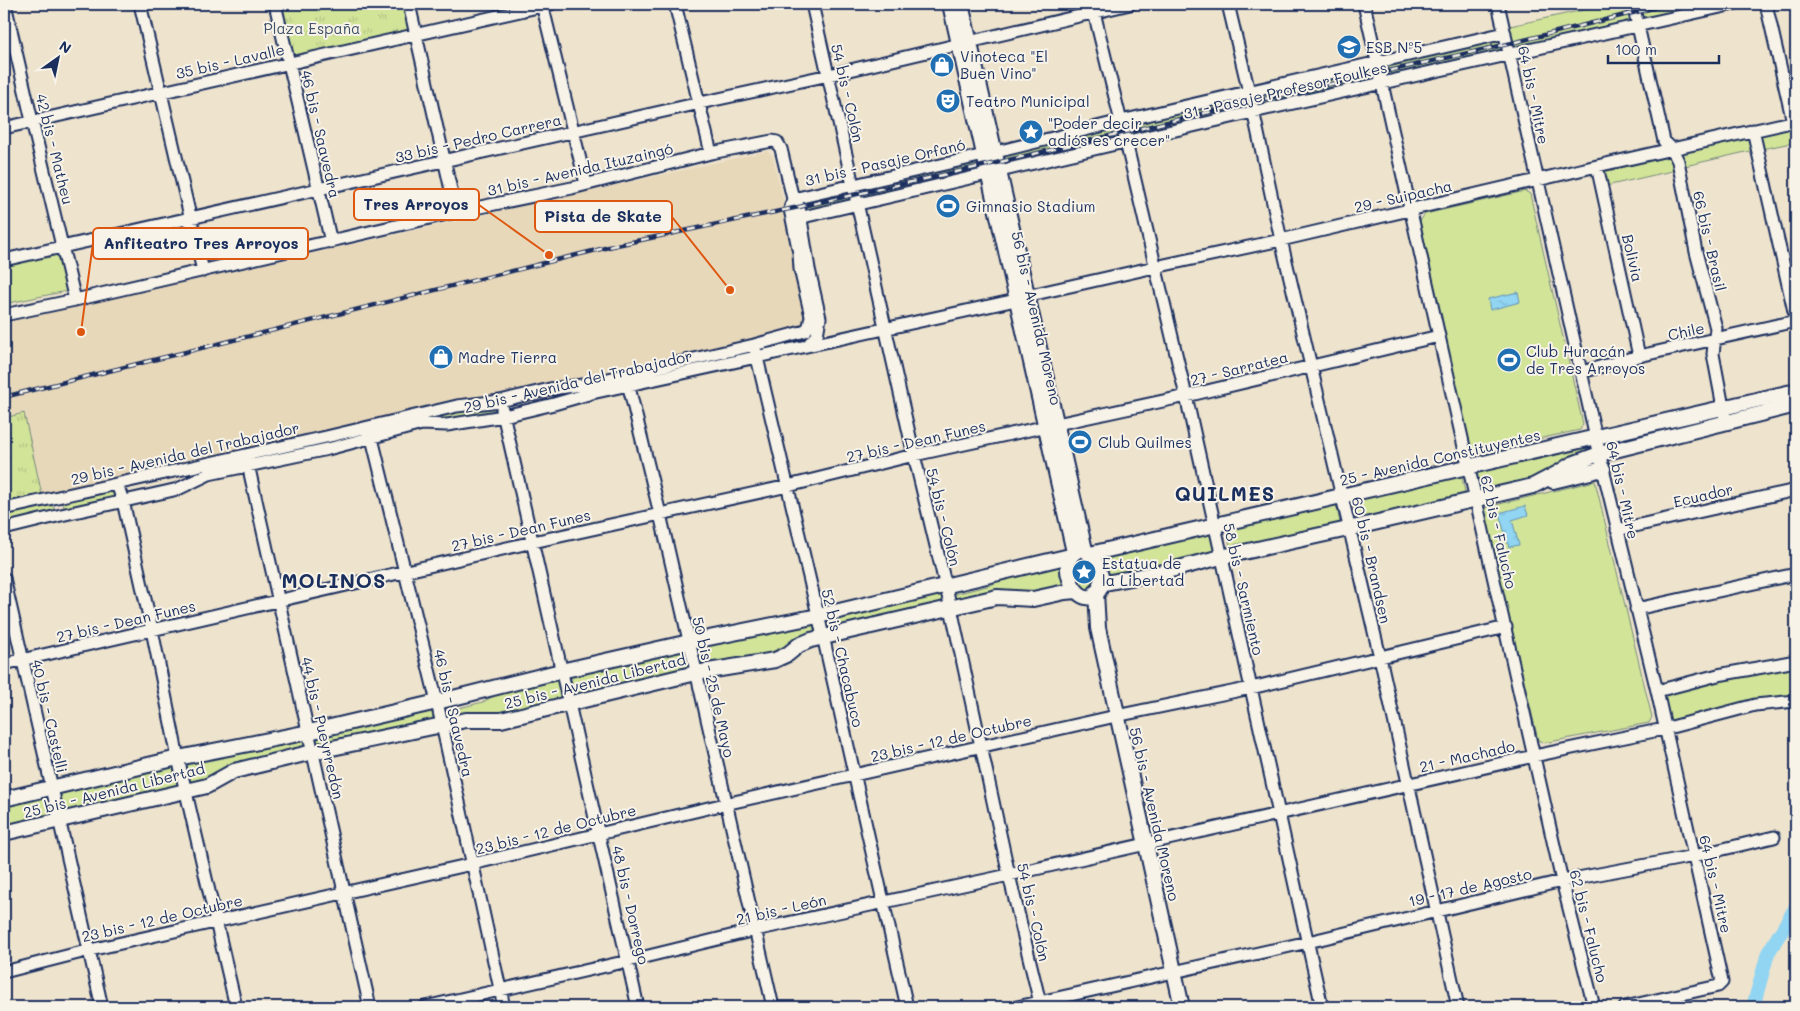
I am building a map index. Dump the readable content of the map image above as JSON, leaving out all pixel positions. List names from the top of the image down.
{
  "streets": {
    "main road": ["56 bis - Avenida Moreno", "25 - Avenida Constituyentes", "25 bis - Avenida Libertad"],
    "street": [
      "35 bis - Lavalle",
      "31 - Pasaje Profesor Foulkes",
      "54 bis - Colón",
      "64 bis - Mitre",
      "46 bis - Saavedra",
      "33 bis - Pedro Carrera",
      "42 bis - Matheu",
      "31 bis - Pasaje Orfanó",
      "31 bis - Avenida Ituzaingó",
      "29 - Suipacha",
      "66 bis - Brasil",
      "Bolivia",
      "Chile",
      "27 - Sarratea",
      "29 bis - Avenida del Trabajador",
      "27 bis - Dean Funes",
      "Ecuador",
      "62 bis - Falucho",
      "60 bis - Brandsen",
      "58 bis - Sarmiento",
      "52 bis - Chacabuco",
      "50 bis - 25 de Mayo",
      "40 bis - Castelli",
      "44 bis - Pueyrredón",
      "23 bis - 12 de Octubre",
      "21 - Machado",
      "19 - 17 de Agosto",
      "48 bis - Dorrego",
      "21 bis - León"
    ]
  },
  "crossings": [
    ["35 bis - Lavalle", "46 bis - Saavedra"],
    ["35 bis - Lavalle", "42 bis - Matheu"],
    ["31 - Pasaje Profesor Foulkes", "64 bis - Mitre"],
    ["31 - Pasaje Profesor Foulkes", "31 bis - Pasaje Orfanó"],
    ["31 - Pasaje Profesor Foulkes", "66 bis - Brasil"],
    ["31 - Pasaje Profesor Foulkes", "56 bis - Avenida Moreno"],
    ["31 - Pasaje Profesor Foulkes", "62 bis - Falucho"],
    ["31 - Pasaje Profesor Foulkes", "60 bis - Brandsen"],
    ["31 - Pasaje Profesor Foulkes", "58 bis - Sarmiento"],
    ["54 bis - Colón", "33 bis - Pedro Carrera"],
    ["54 bis - Colón", "31 bis - Pasaje Orfanó"],
    ["54 bis - Colón", "29 bis - Avenida del Trabajador"],
    ["54 bis - Colón", "27 bis - Dean Funes"],
    ["54 bis - Colón", "25 bis - Avenida Libertad"],
    ["54 bis - Colón", "23 bis - 12 de Octubre"],
    ["54 bis - Colón", "19 - 17 de Agosto"],
    ["54 bis - Colón", "21 bis - León"],
    ["64 bis - Mitre", "29 - Suipacha"],
    ["64 bis - Mitre", "Chile"],
    ["64 bis - Mitre", "25 - Avenida Constituyentes"],
    ["64 bis - Mitre", "Ecuador"],
    ["64 bis - Mitre", "21 - Machado"],
    ["64 bis - Mitre", "19 - 17 de Agosto"],
    ["46 bis - Saavedra", "33 bis - Pedro Carrera"],
    ["46 bis - Saavedra", "31 bis - Avenida Ituzaingó"],
    ["46 bis - Saavedra", "29 bis - Avenida del Trabajador"],
    ["46 bis - Saavedra", "27 bis - Dean Funes"],
    ["46 bis - Saavedra", "25 bis - Avenida Libertad"],
    ["46 bis - Saavedra", "23 bis - 12 de Octubre"],
    ["46 bis - Saavedra", "21 bis - León"],
    ["33 bis - Pedro Carrera", "42 bis - Matheu"],
    ["33 bis - Pedro Carrera", "56 bis - Avenida Moreno"],
    ["33 bis - Pedro Carrera", "58 bis - Sarmiento"],
    ["42 bis - Matheu", "31 bis - Avenida Ituzaingó"],
    ["31 bis - Pasaje Orfanó", "31 bis - Avenida Ituzaingó"],
    ["31 bis - Pasaje Orfanó", "56 bis - Avenida Moreno"],
    ["29 - Suipacha", "66 bis - Brasil"],
    ["29 - Suipacha", "Bolivia"],
    ["29 - Suipacha", "56 bis - Avenida Moreno"],
    ["29 - Suipacha", "29 bis - Avenida del Trabajador"],
    ["29 - Suipacha", "62 bis - Falucho"],
    ["29 - Suipacha", "60 bis - Brandsen"],
    ["29 - Suipacha", "58 bis - Sarmiento"],
    ["66 bis - Brasil", "Chile"],
    ["66 bis - Brasil", "25 - Avenida Constituyentes"],
    ["Bolivia", "Chile"],
    ["56 bis - Avenida Moreno", "27 - Sarratea"],
    ["56 bis - Avenida Moreno", "29 bis - Avenida del Trabajador"],
    ["56 bis - Avenida Moreno", "27 bis - Dean Funes"],
    ["56 bis - Avenida Moreno", "25 - Avenida Constituyentes"],
    ["56 bis - Avenida Moreno", "25 bis - Avenida Libertad"],
    ["56 bis - Avenida Moreno", "23 bis - 12 de Octubre"],
    ["56 bis - Avenida Moreno", "21 - Machado"],
    ["56 bis - Avenida Moreno", "19 - 17 de Agosto"],
    ["56 bis - Avenida Moreno", "21 bis - León"],
    ["27 - Sarratea", "27 bis - Dean Funes"],
    ["27 - Sarratea", "62 bis - Falucho"],
    ["27 - Sarratea", "60 bis - Brandsen"],
    ["27 - Sarratea", "58 bis - Sarmiento"],
    ["29 bis - Avenida del Trabajador", "52 bis - Chacabuco"],
    ["29 bis - Avenida del Trabajador", "50 bis - 25 de Mayo"],
    ["29 bis - Avenida del Trabajador", "44 bis - Pueyrredón"],
    ["29 bis - Avenida del Trabajador", "48 bis - Dorrego"],
    ["27 bis - Dean Funes", "52 bis - Chacabuco"],
    ["27 bis - Dean Funes", "50 bis - 25 de Mayo"],
    ["27 bis - Dean Funes", "40 bis - Castelli"],
    ["27 bis - Dean Funes", "44 bis - Pueyrredón"],
    ["27 bis - Dean Funes", "48 bis - Dorrego"],
    ["25 - Avenida Constituyentes", "62 bis - Falucho"],
    ["25 - Avenida Constituyentes", "60 bis - Brandsen"],
    ["25 - Avenida Constituyentes", "58 bis - Sarmiento"],
    ["25 - Avenida Constituyentes", "25 bis - Avenida Libertad"],
    ["62 bis - Falucho", "23 bis - 12 de Octubre"],
    ["62 bis - Falucho", "21 - Machado"],
    ["62 bis - Falucho", "19 - 17 de Agosto"],
    ["60 bis - Brandsen", "23 bis - 12 de Octubre"],
    ["60 bis - Brandsen", "21 - Machado"],
    ["60 bis - Brandsen", "19 - 17 de Agosto"],
    ["58 bis - Sarmiento", "23 bis - 12 de Octubre"],
    ["58 bis - Sarmiento", "21 - Machado"],
    ["58 bis - Sarmiento", "19 - 17 de Agosto"],
    ["52 bis - Chacabuco", "25 bis - Avenida Libertad"],
    ["52 bis - Chacabuco", "23 bis - 12 de Octubre"],
    ["52 bis - Chacabuco", "21 bis - León"],
    ["25 bis - Avenida Libertad", "50 bis - 25 de Mayo"],
    ["25 bis - Avenida Libertad", "40 bis - Castelli"],
    ["25 bis - Avenida Libertad", "44 bis - Pueyrredón"],
    ["25 bis - Avenida Libertad", "48 bis - Dorrego"],
    ["50 bis - 25 de Mayo", "23 bis - 12 de Octubre"],
    ["50 bis - 25 de Mayo", "21 bis - León"],
    ["40 bis - Castelli", "23 bis - 12 de Octubre"],
    ["44 bis - Pueyrredón", "23 bis - 12 de Octubre"],
    ["23 bis - 12 de Octubre", "48 bis - Dorrego"],
    ["21 - Machado", "21 bis - León"],
    ["48 bis - Dorrego", "21 bis - León"]
  ],
  "districts": ["QUILMES", "MOLINOS"],
  "parks": ["Plaza España"],
  "places": {
    "school or university": ["ESB Nº5"],
    "shop": ["Vinoteca \"El Buen Vino\"", "Madre Tierra"],
    "theatre": ["Teatro Municipal"],
    "place": ["\"Poder decir adiós es crecer\"", "Estatua de la Libertad"],
    "sports": ["Gimnasio Stadium", "Club Huracán de Tres Arroyos", "Club Quilmes"],
    "other": ["Tres Arroyos", "Pista de Skate", "Anfiteatro Tres Arroyos"]
  },
  "scale_bar": "100 m",
  "north": "top right"
}
